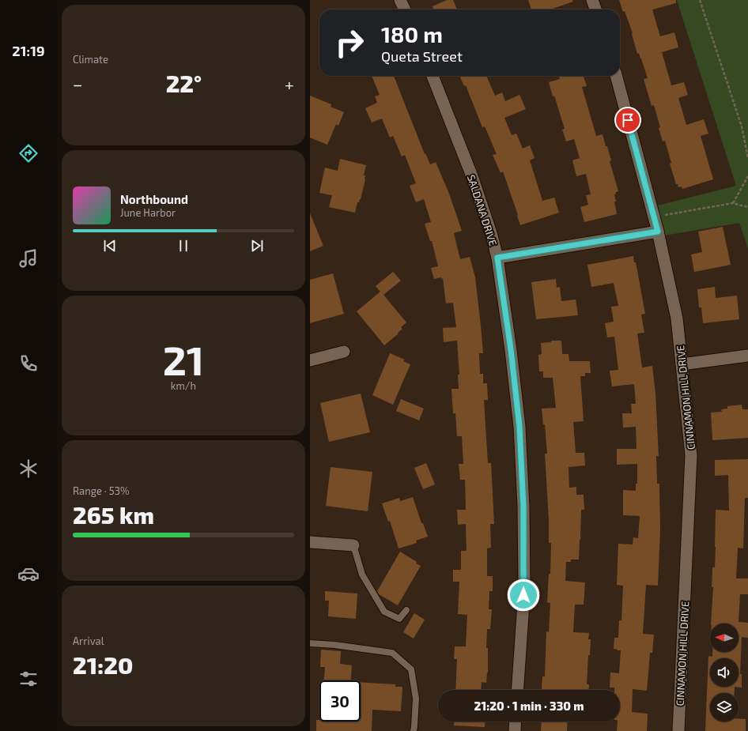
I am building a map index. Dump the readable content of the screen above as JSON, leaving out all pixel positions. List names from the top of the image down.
{
  "streets": {
    "street": ["SALDANA DRIVE", "CINNAMON HILL DRIVE"]
  },
  "north": "left",
  "page": {
    "tabs": "21:19",
    "tile": [
      "Climate",
      ["21", "km/h"],
      ["Range · 53%", "265 km"],
      ["Arrival", "21:20"]
    ],
    "turn": ["180 m", "Queta Street"],
    "heat": ["−", "22°", "+"],
    "song": ["Northbound", "June Harbor"],
    "limit": "30",
    "trip": "21:20 · 1 min · 330 m"
  }
}
